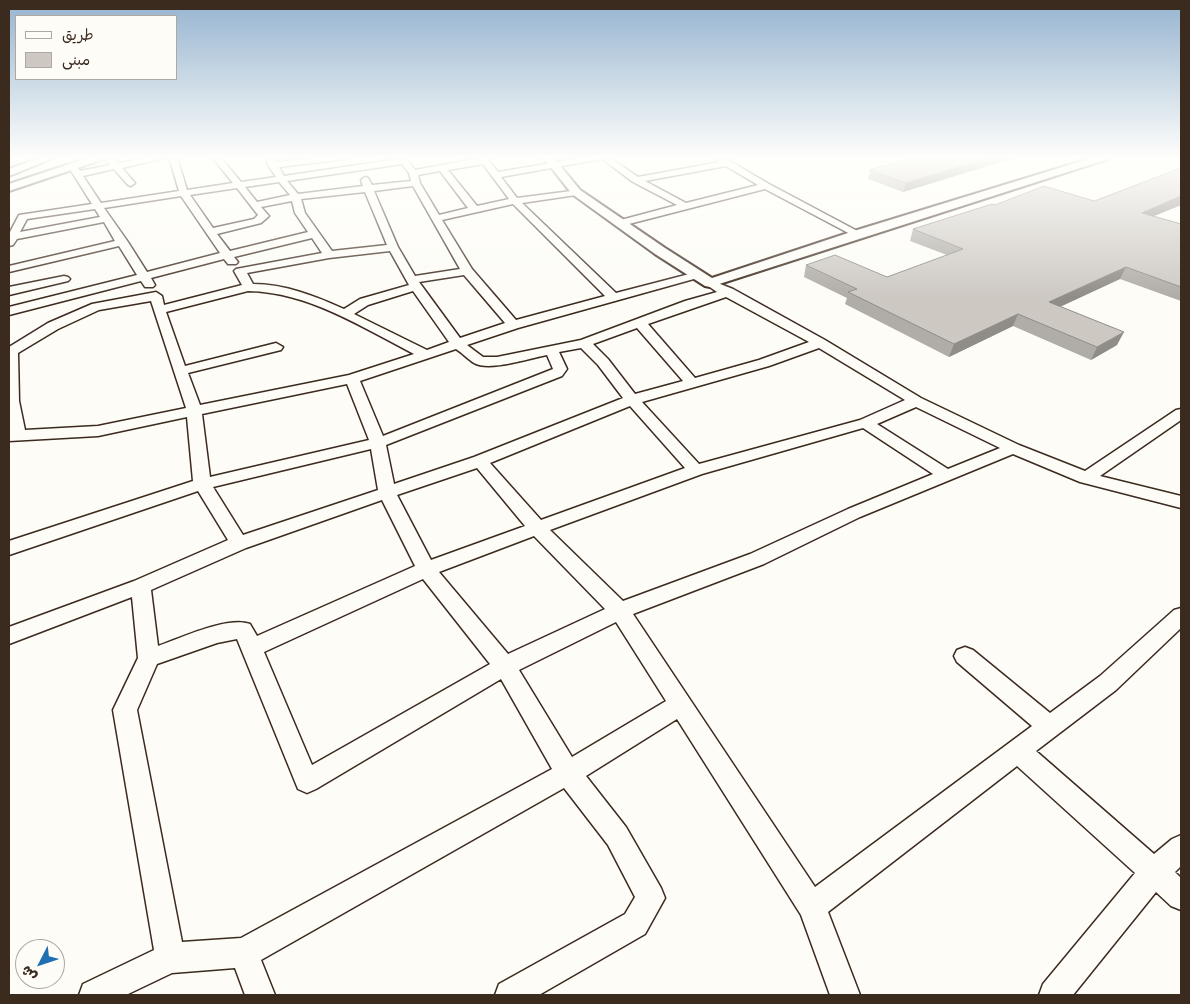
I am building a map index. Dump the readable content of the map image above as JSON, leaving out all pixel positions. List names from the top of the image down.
{
  "legend": ["طريق", "مبنى"],
  "north": "bottom left"
}
